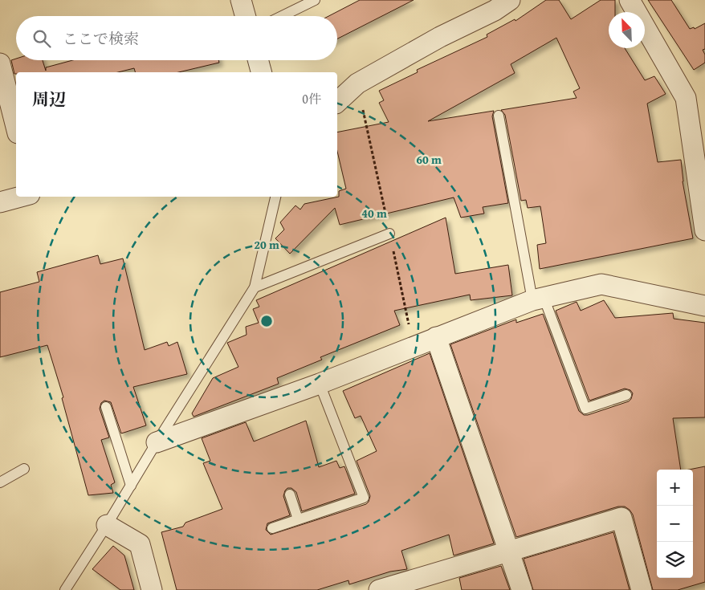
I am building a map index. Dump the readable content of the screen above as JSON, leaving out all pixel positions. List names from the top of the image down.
{
  "north": "top left",
  "page": {
    "search": "ここで検索",
    "heading": ["周辺", "0件"],
    "map_buttons": ["+", "−"]
  },
  "rings": ["60 m", "40 m", "20 m"]
}
